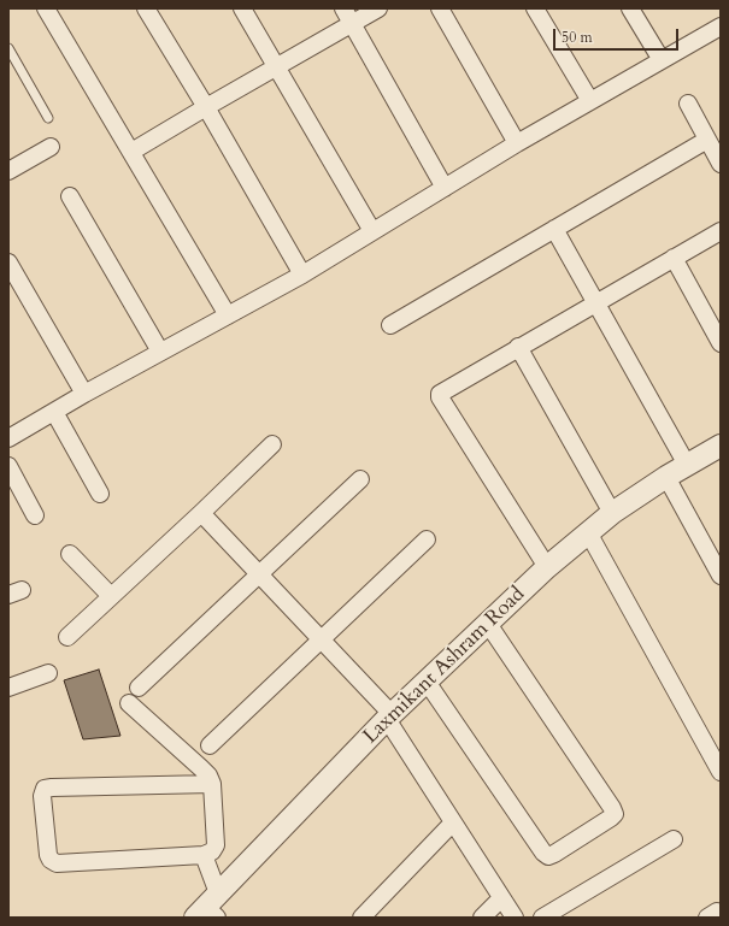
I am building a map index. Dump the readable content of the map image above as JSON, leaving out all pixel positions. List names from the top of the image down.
{
  "streets": {
    "street": ["Laxmikant Ashram Road"]
  },
  "scale_bar": "50 m"
}
